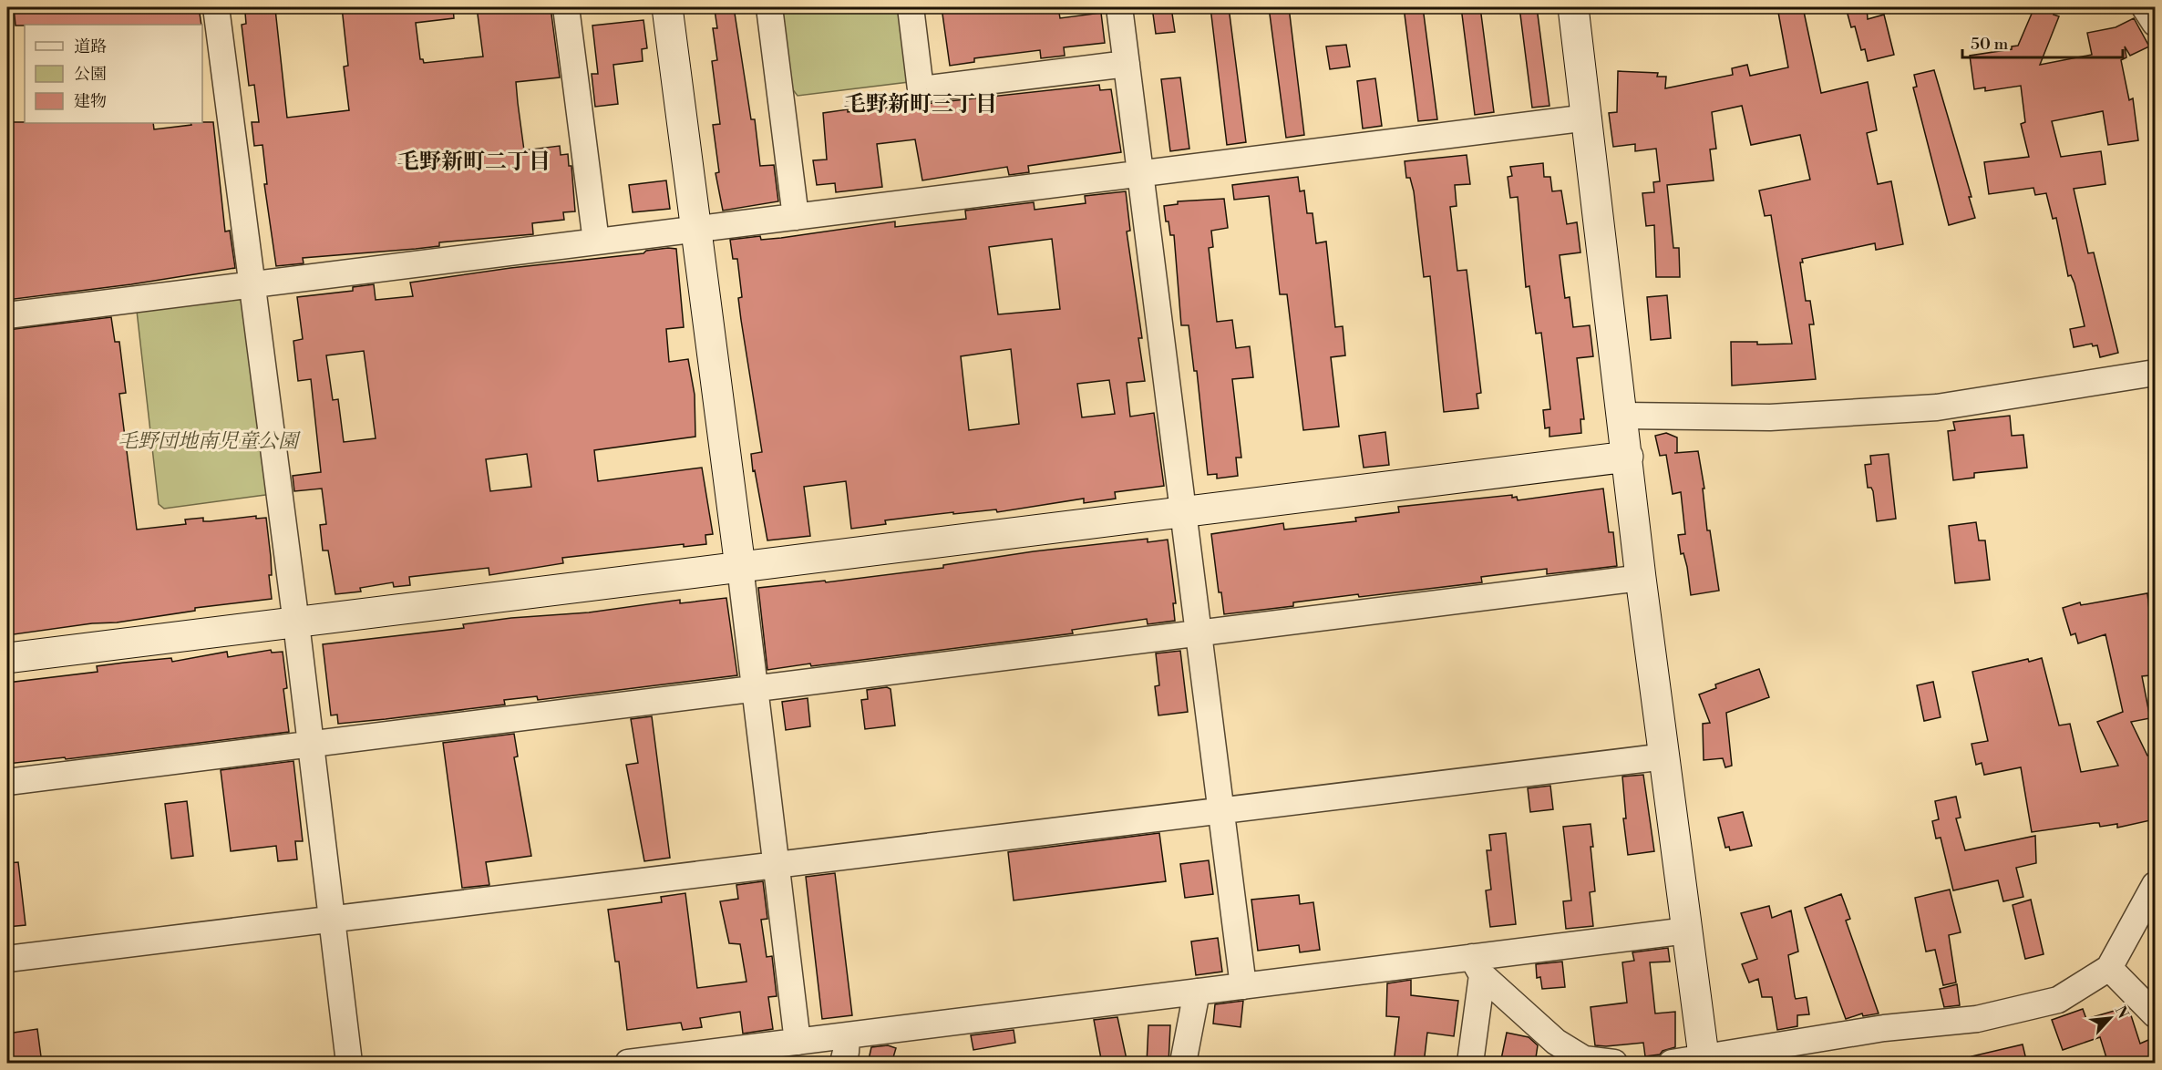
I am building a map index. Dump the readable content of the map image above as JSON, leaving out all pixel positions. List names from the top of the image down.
{
  "districts": ["毛野新町三丁目", "毛野新町二丁目"],
  "parks": ["毛野団地南児童公園"],
  "legend": ["道路", "公園", "建物"],
  "scale_bar": "50 m",
  "north": "top right"
}
